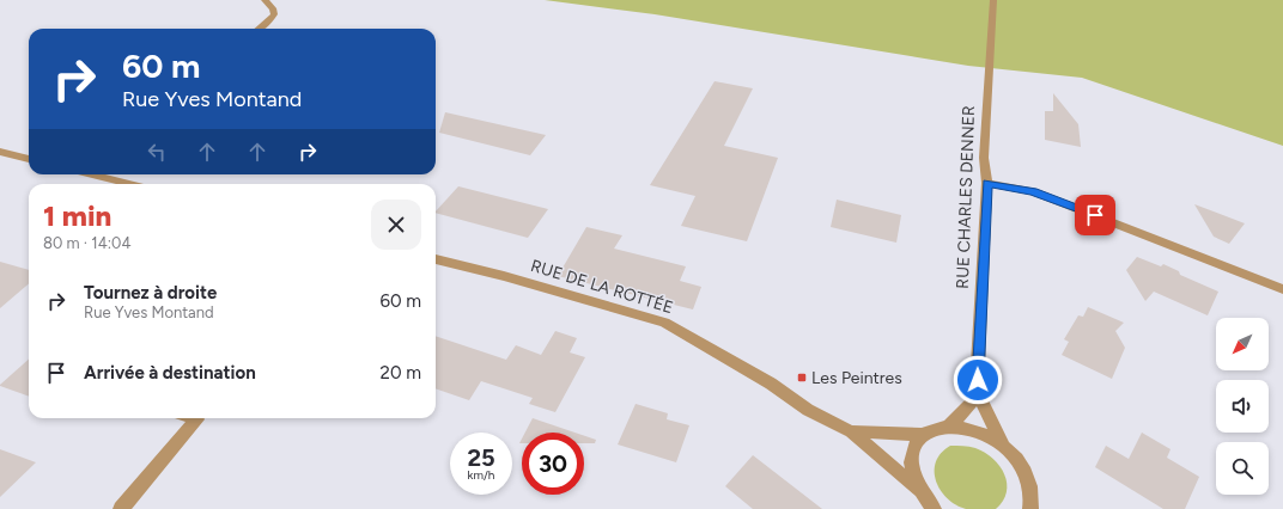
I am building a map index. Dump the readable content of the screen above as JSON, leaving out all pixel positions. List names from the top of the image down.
{
  "streets": {
    "street": ["RUE CHARLES DENNER", "RUE DE LA ROTTÉE"]
  },
  "places": {
    "transit": ["Les Peintres"]
  },
  "north": "bottom left",
  "page": {
    "turn": ["60 m", "Rue Yves Montand"],
    "heading": ["1 min", "80 m · 14:04"],
    "list": [
      {
        "name": "Tournez à droite",
        "note": "Rue Yves Montand",
        "value": "60 m"
      },
      {
        "name": "Arrivée à destination",
        "value": "20 m"
      }
    ],
    "speed": "25 km/h",
    "limit": "30"
  }
}
